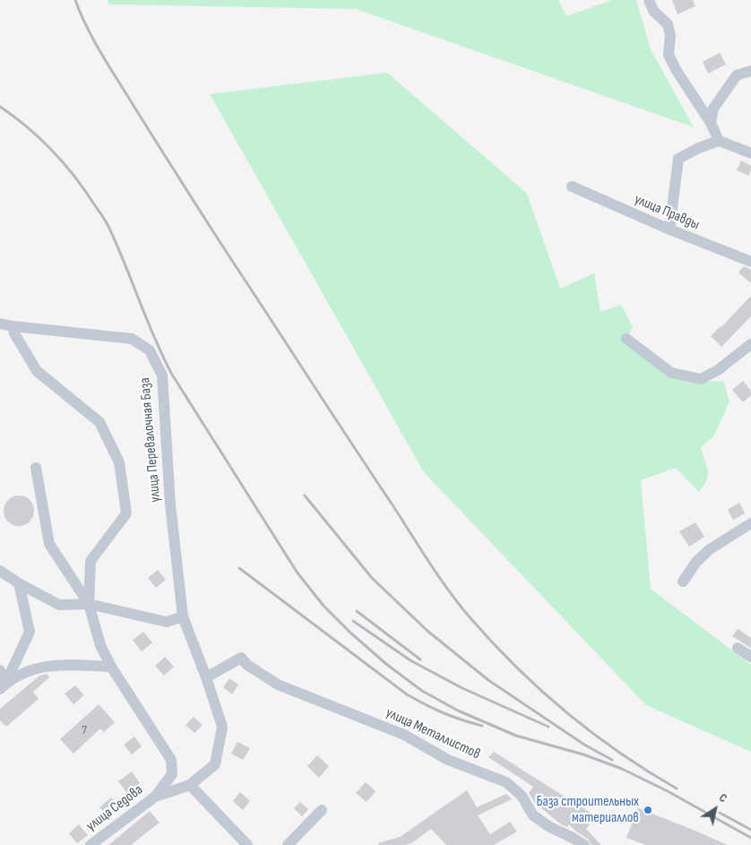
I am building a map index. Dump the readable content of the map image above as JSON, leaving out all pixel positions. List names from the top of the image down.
{
  "streets": {
    "street": [
      "улица Правды",
      "улица Перевалочная База",
      "улица Металлистов",
      "улица Седова"
    ]
  },
  "crossings": [
    ["улица Перевалочная База", "улица Металлистов"],
    ["улица Перевалочная База", "улица Седова"],
    ["улица Металлистов", "улица Седова"]
  ],
  "places": ["База cтроительных материаллов"],
  "house_numbers": ["7"],
  "north": "top right"
}
